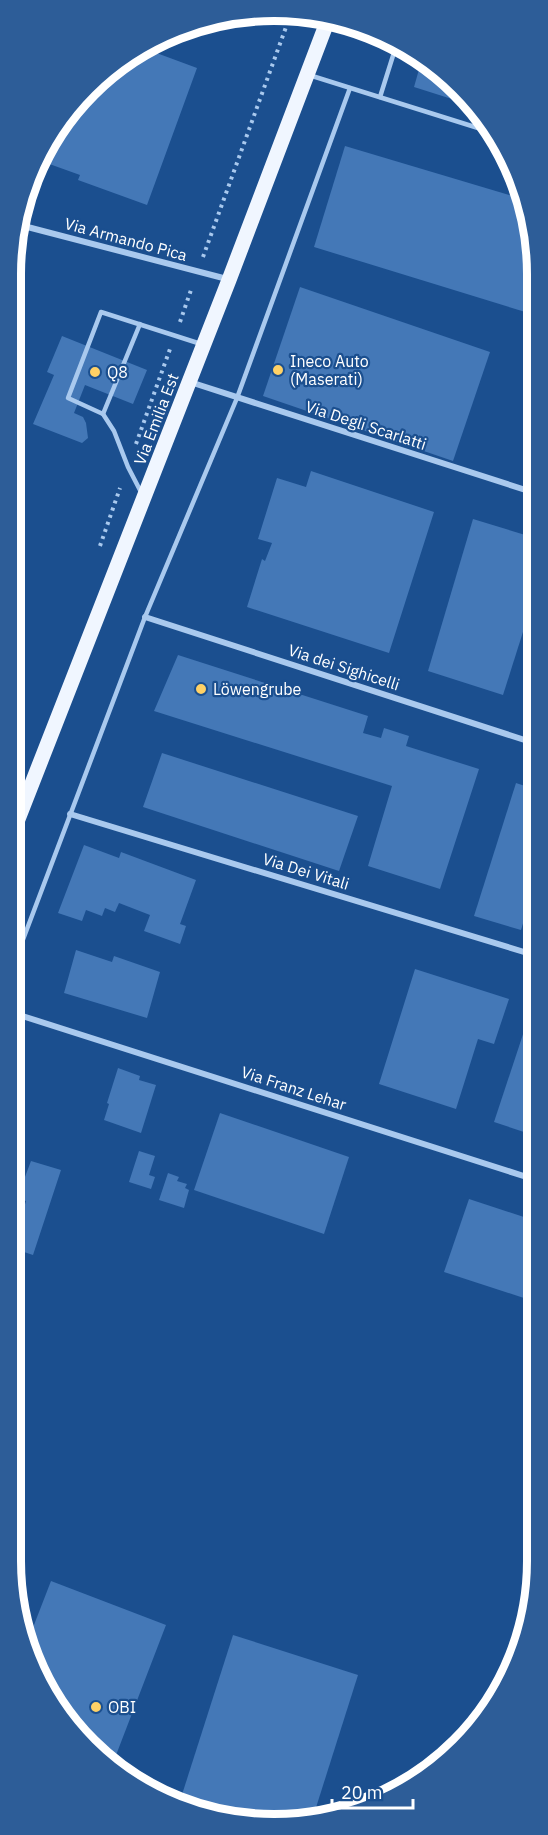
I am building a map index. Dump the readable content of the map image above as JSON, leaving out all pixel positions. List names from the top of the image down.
{
  "streets": {
    "main road": ["Via Emilia Est"],
    "street": [
      "Via Armando Pica",
      "Via Degli Scarlatti",
      "Via dei Sighicelli",
      "Via Dei Vitali",
      "Via Franz Lehar"
    ]
  },
  "crossings": [
    ["Via Armando Pica", "Via Emilia Est"],
    ["Via Emilia Est", "Via Degli Scarlatti"]
  ],
  "places": [
    "Ineco Auto (Maserati)",
    "Q8",
    "Löwengrube",
    "OBI"
  ],
  "scale_bar": "20 m"
}
